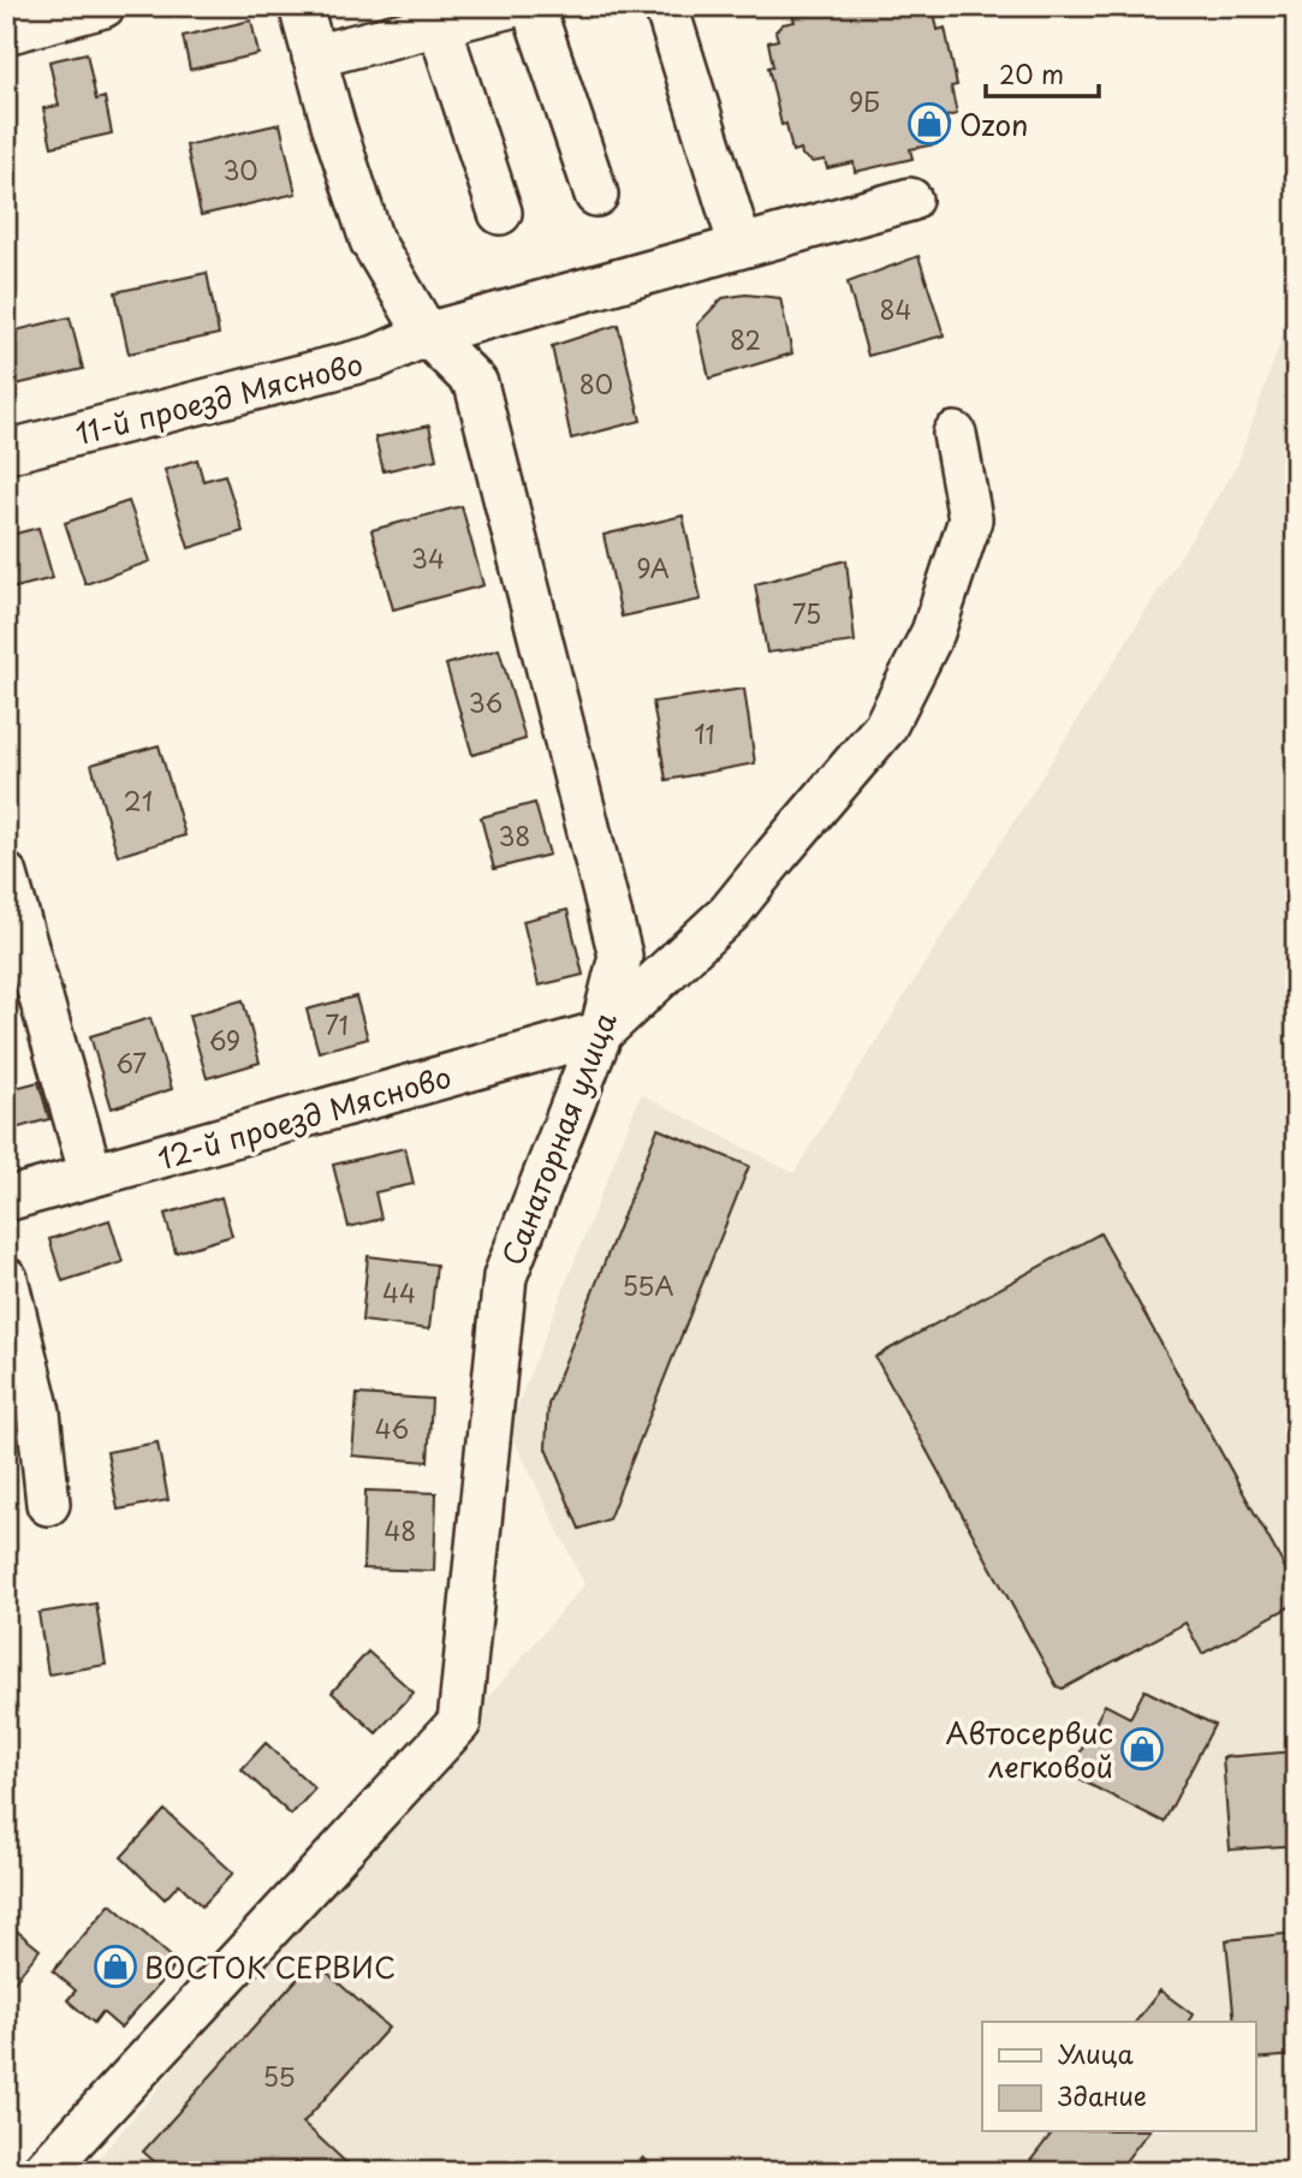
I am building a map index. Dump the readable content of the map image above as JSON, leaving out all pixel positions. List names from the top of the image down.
{
  "streets": {
    "street": ["11-й проезд Мясново", "12-й проезд Мясново", "Санаторная улица"]
  },
  "crossings": [
    ["11-й проезд Мясново", "Санаторная улица"],
    ["12-й проезд Мясново", "Санаторная улица"]
  ],
  "places": {
    "shop": ["Ozon", "Автосервис легковой", "ВОСТОК СЕРВИС"]
  },
  "house_numbers": [
    "9Б",
    "30",
    "84",
    "82",
    "80",
    "34",
    "9А",
    "75",
    "36",
    "11",
    "21",
    "38",
    "71",
    "69",
    "67",
    "55А",
    "44",
    "46",
    "48",
    "55"
  ],
  "legend": ["Улица", "Здание"],
  "scale_bar": "20 m"
}
